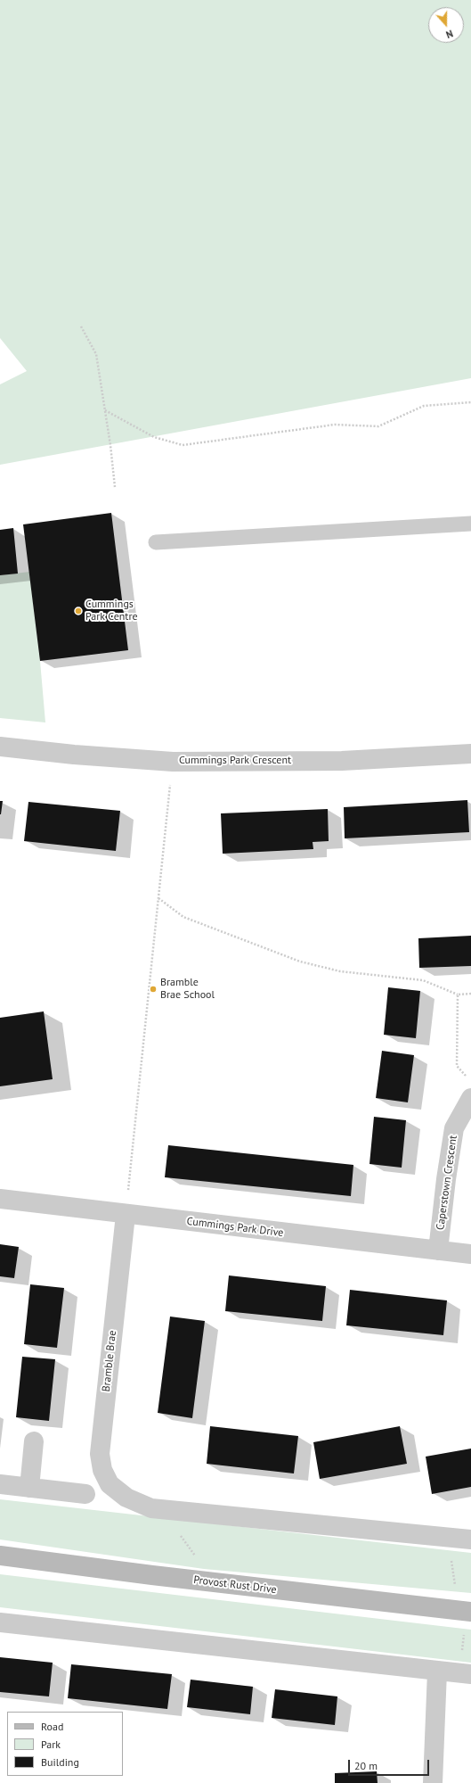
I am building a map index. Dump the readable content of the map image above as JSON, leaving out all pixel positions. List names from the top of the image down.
{
  "streets": {
    "street": [
      "Cummings Park Crescent",
      "Caperstown Crescent",
      "Cummings Park Drive",
      "Bramble Brae",
      "Provost Rust Drive"
    ]
  },
  "crossings": [
    ["Caperstown Crescent", "Cummings Park Drive"],
    ["Cummings Park Drive", "Bramble Brae"]
  ],
  "places": ["Cummings Park Centre", "Bramble Brae School"],
  "legend": ["Road", "Park", "Building"],
  "scale_bar": "20 m",
  "north": "bottom"
}
